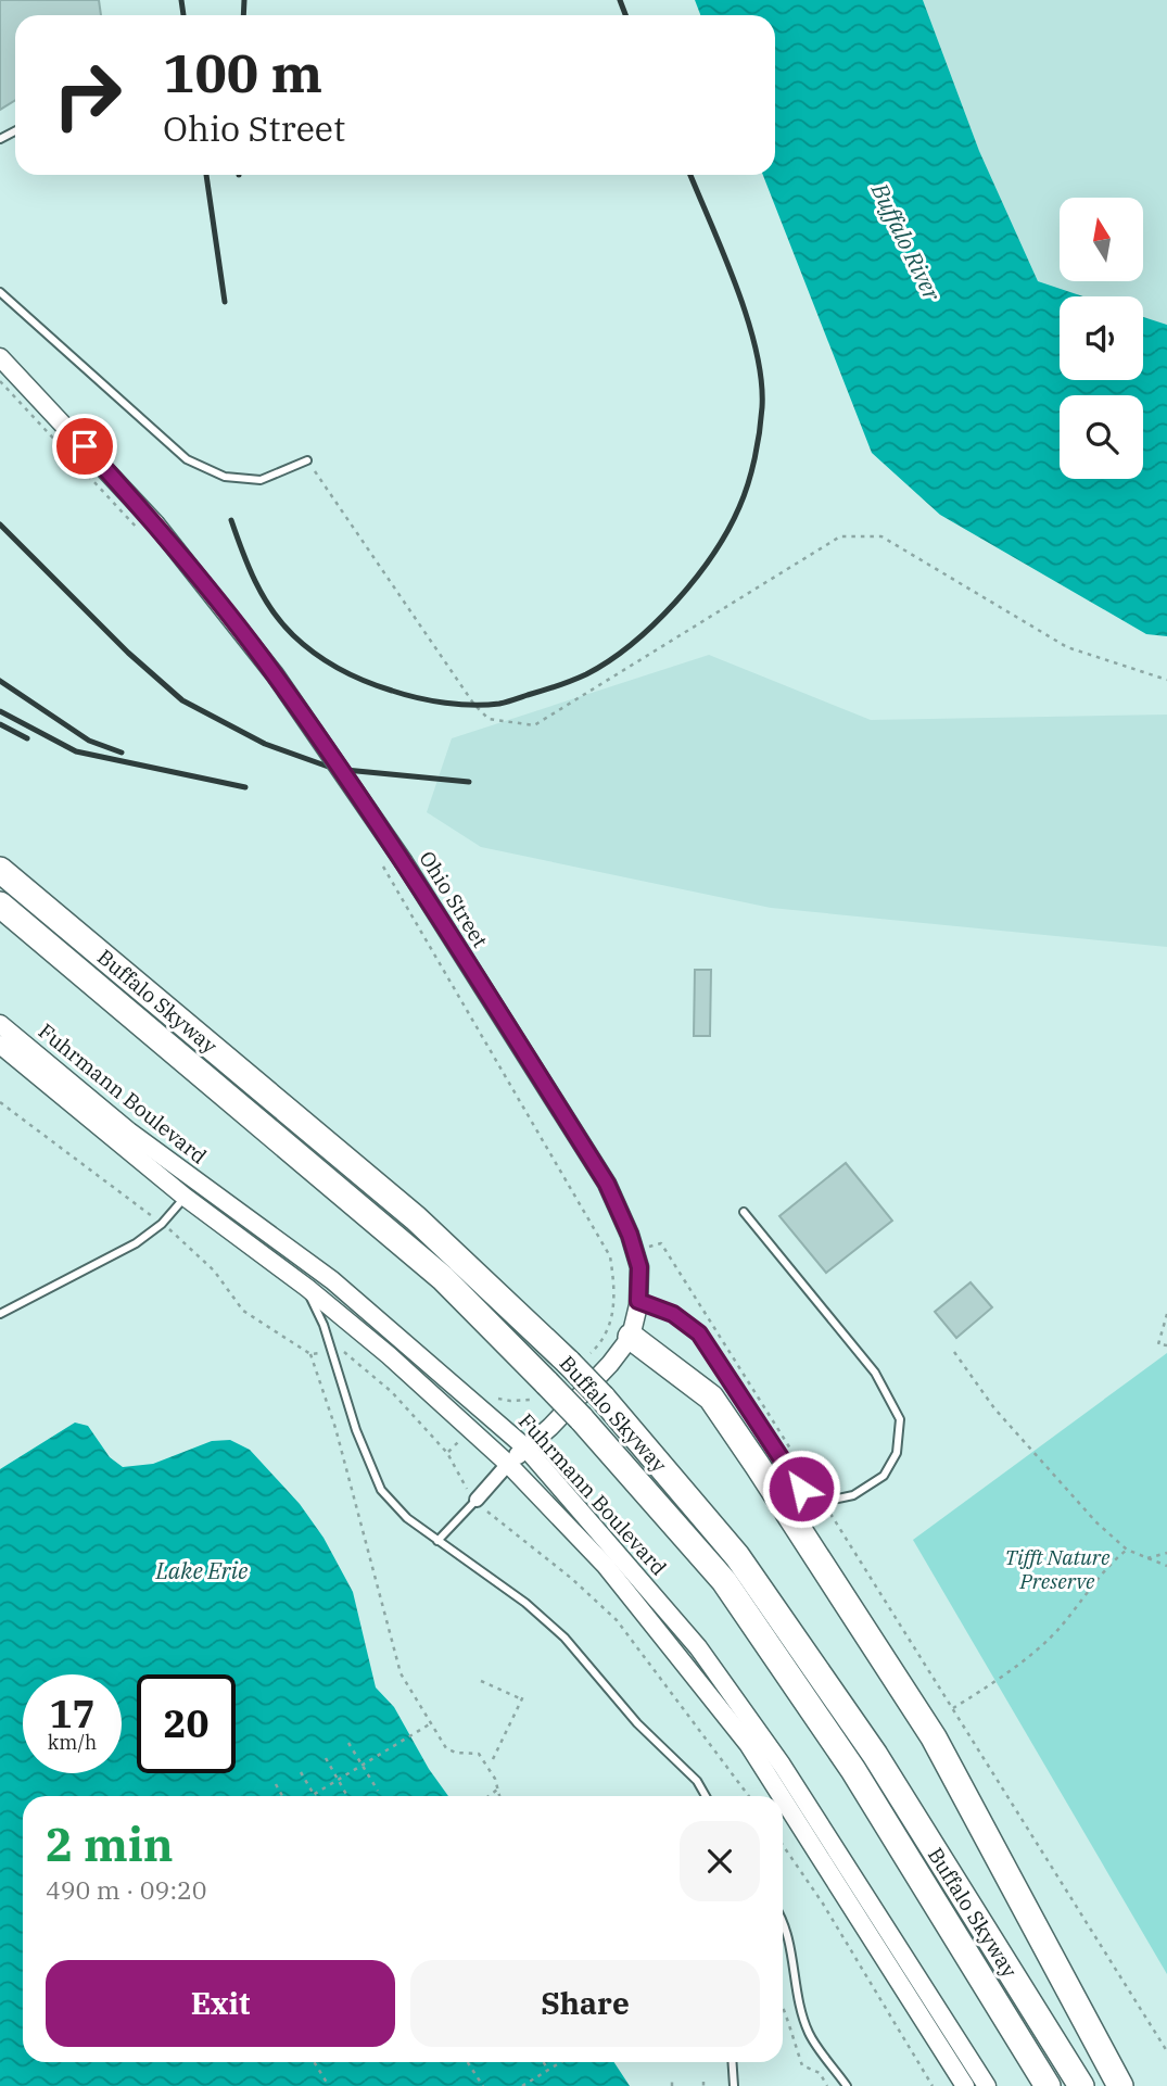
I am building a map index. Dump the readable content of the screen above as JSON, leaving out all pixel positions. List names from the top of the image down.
{
  "streets": {
    "highway": ["Buffalo Skyway"],
    "street": ["Ohio Street", "Fuhrmann Boulevard"]
  },
  "crossings": [
    ["Ohio Street", "Fuhrmann Boulevard"]
  ],
  "water": ["Buffalo River", "Lake Erie"],
  "parks": ["Tifft Nature Preserve"],
  "north": "top",
  "page": {
    "turn": ["100 m", "Ohio Street"],
    "speed": "17 km/h",
    "limit": "20",
    "heading": ["2 min", "490 m · 09:20"],
    "buttons": ["Exit", "Share"]
  }
}
